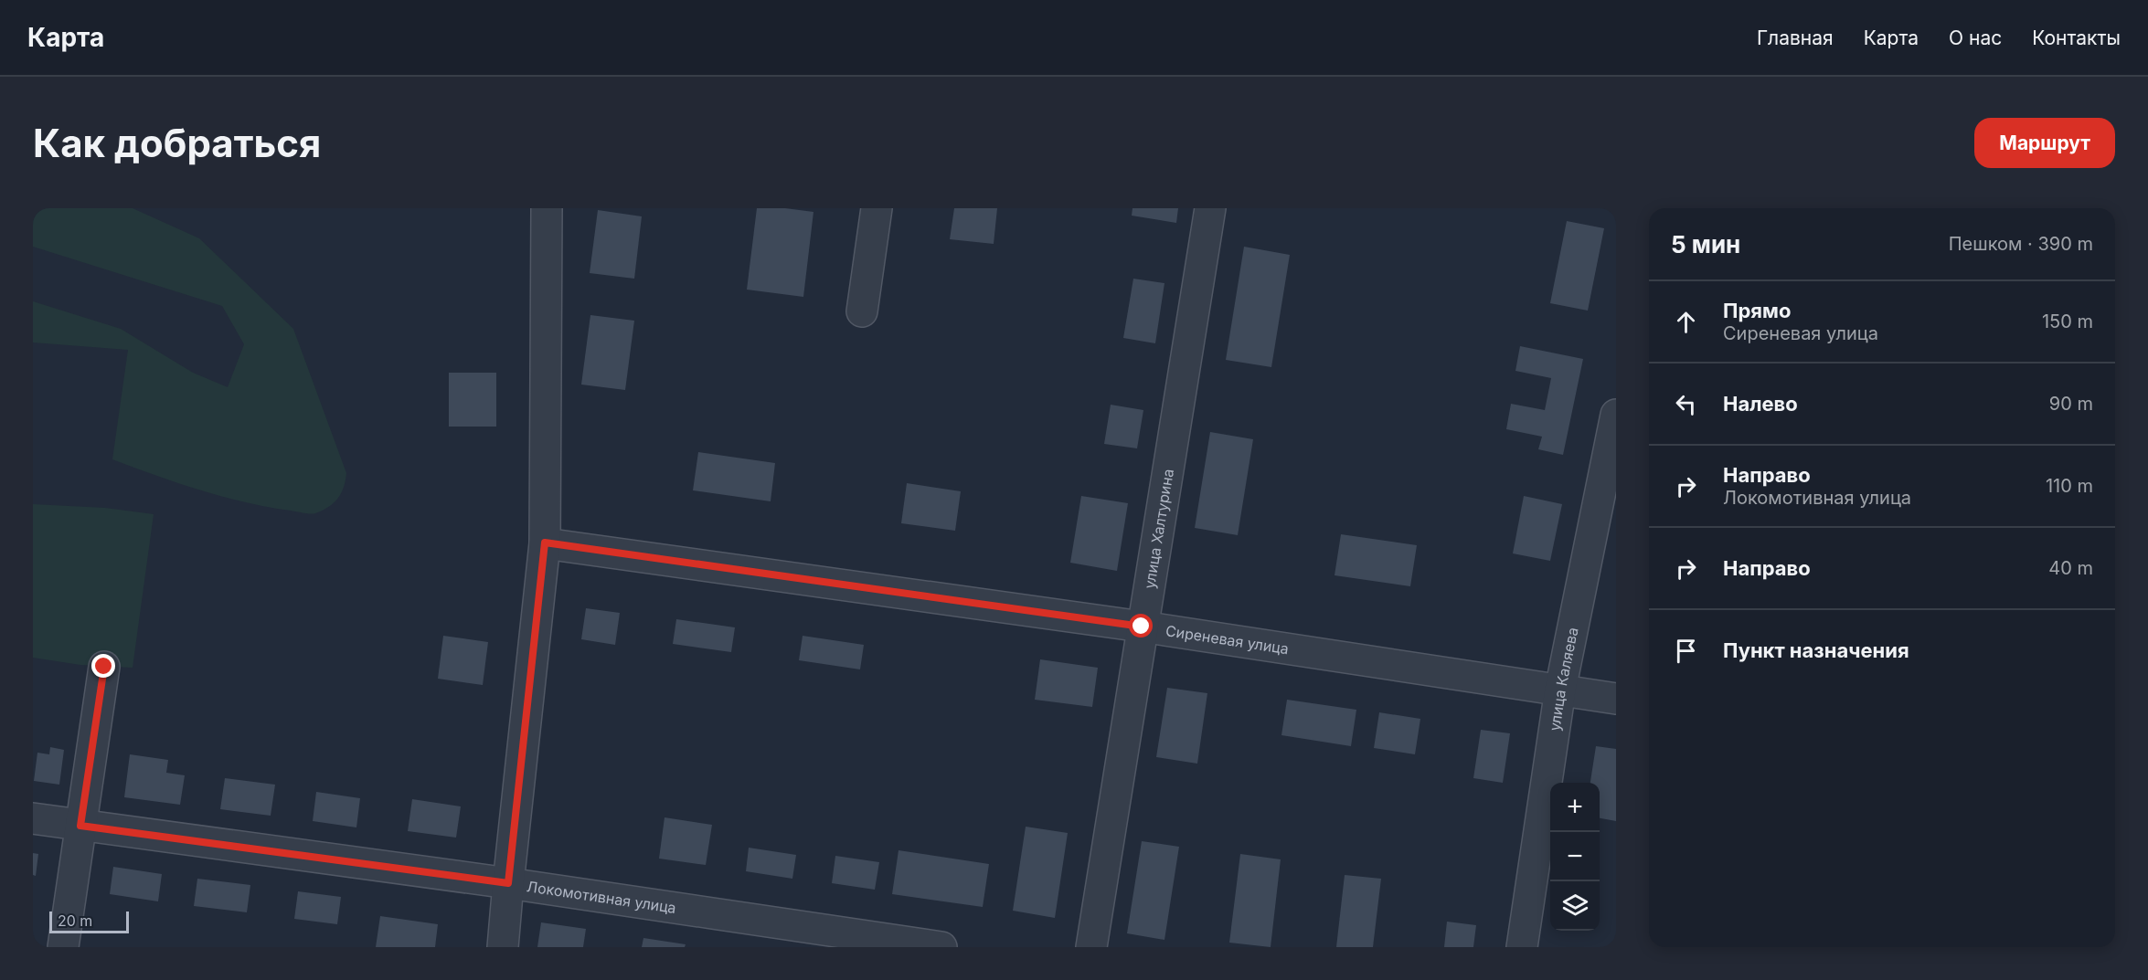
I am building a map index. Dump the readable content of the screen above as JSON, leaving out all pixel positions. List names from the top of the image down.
{
  "streets": {
    "street": [
      "улица Халтурина",
      "Сиреневая улица",
      "улица Каляева",
      "Локомотивная улица"
    ]
  },
  "crossings": [
    ["улица Халтурина", "Сиреневая улица"],
    ["Сиреневая улица", "улица Каляева"]
  ],
  "scale_bar": "20 m",
  "page": {
    "header": "Карта",
    "nav": [
      "Главная",
      "Карта",
      "О нас",
      "Контакты"
    ],
    "buttons": "Маршрут",
    "title": "Как добраться",
    "heading": ["5 мин", "Пешком · 390 m"],
    "list": [
      ["Прямо", "Сиреневая улица", "150 m"],
      ["Налево", "90 m"],
      ["Направо", "Локомотивная улица", "110 m"],
      ["Направо", "40 m"],
      "Пункт назначения"
    ],
    "map_buttons": ["+", "−"],
    "scale": "20 m"
  }
}
